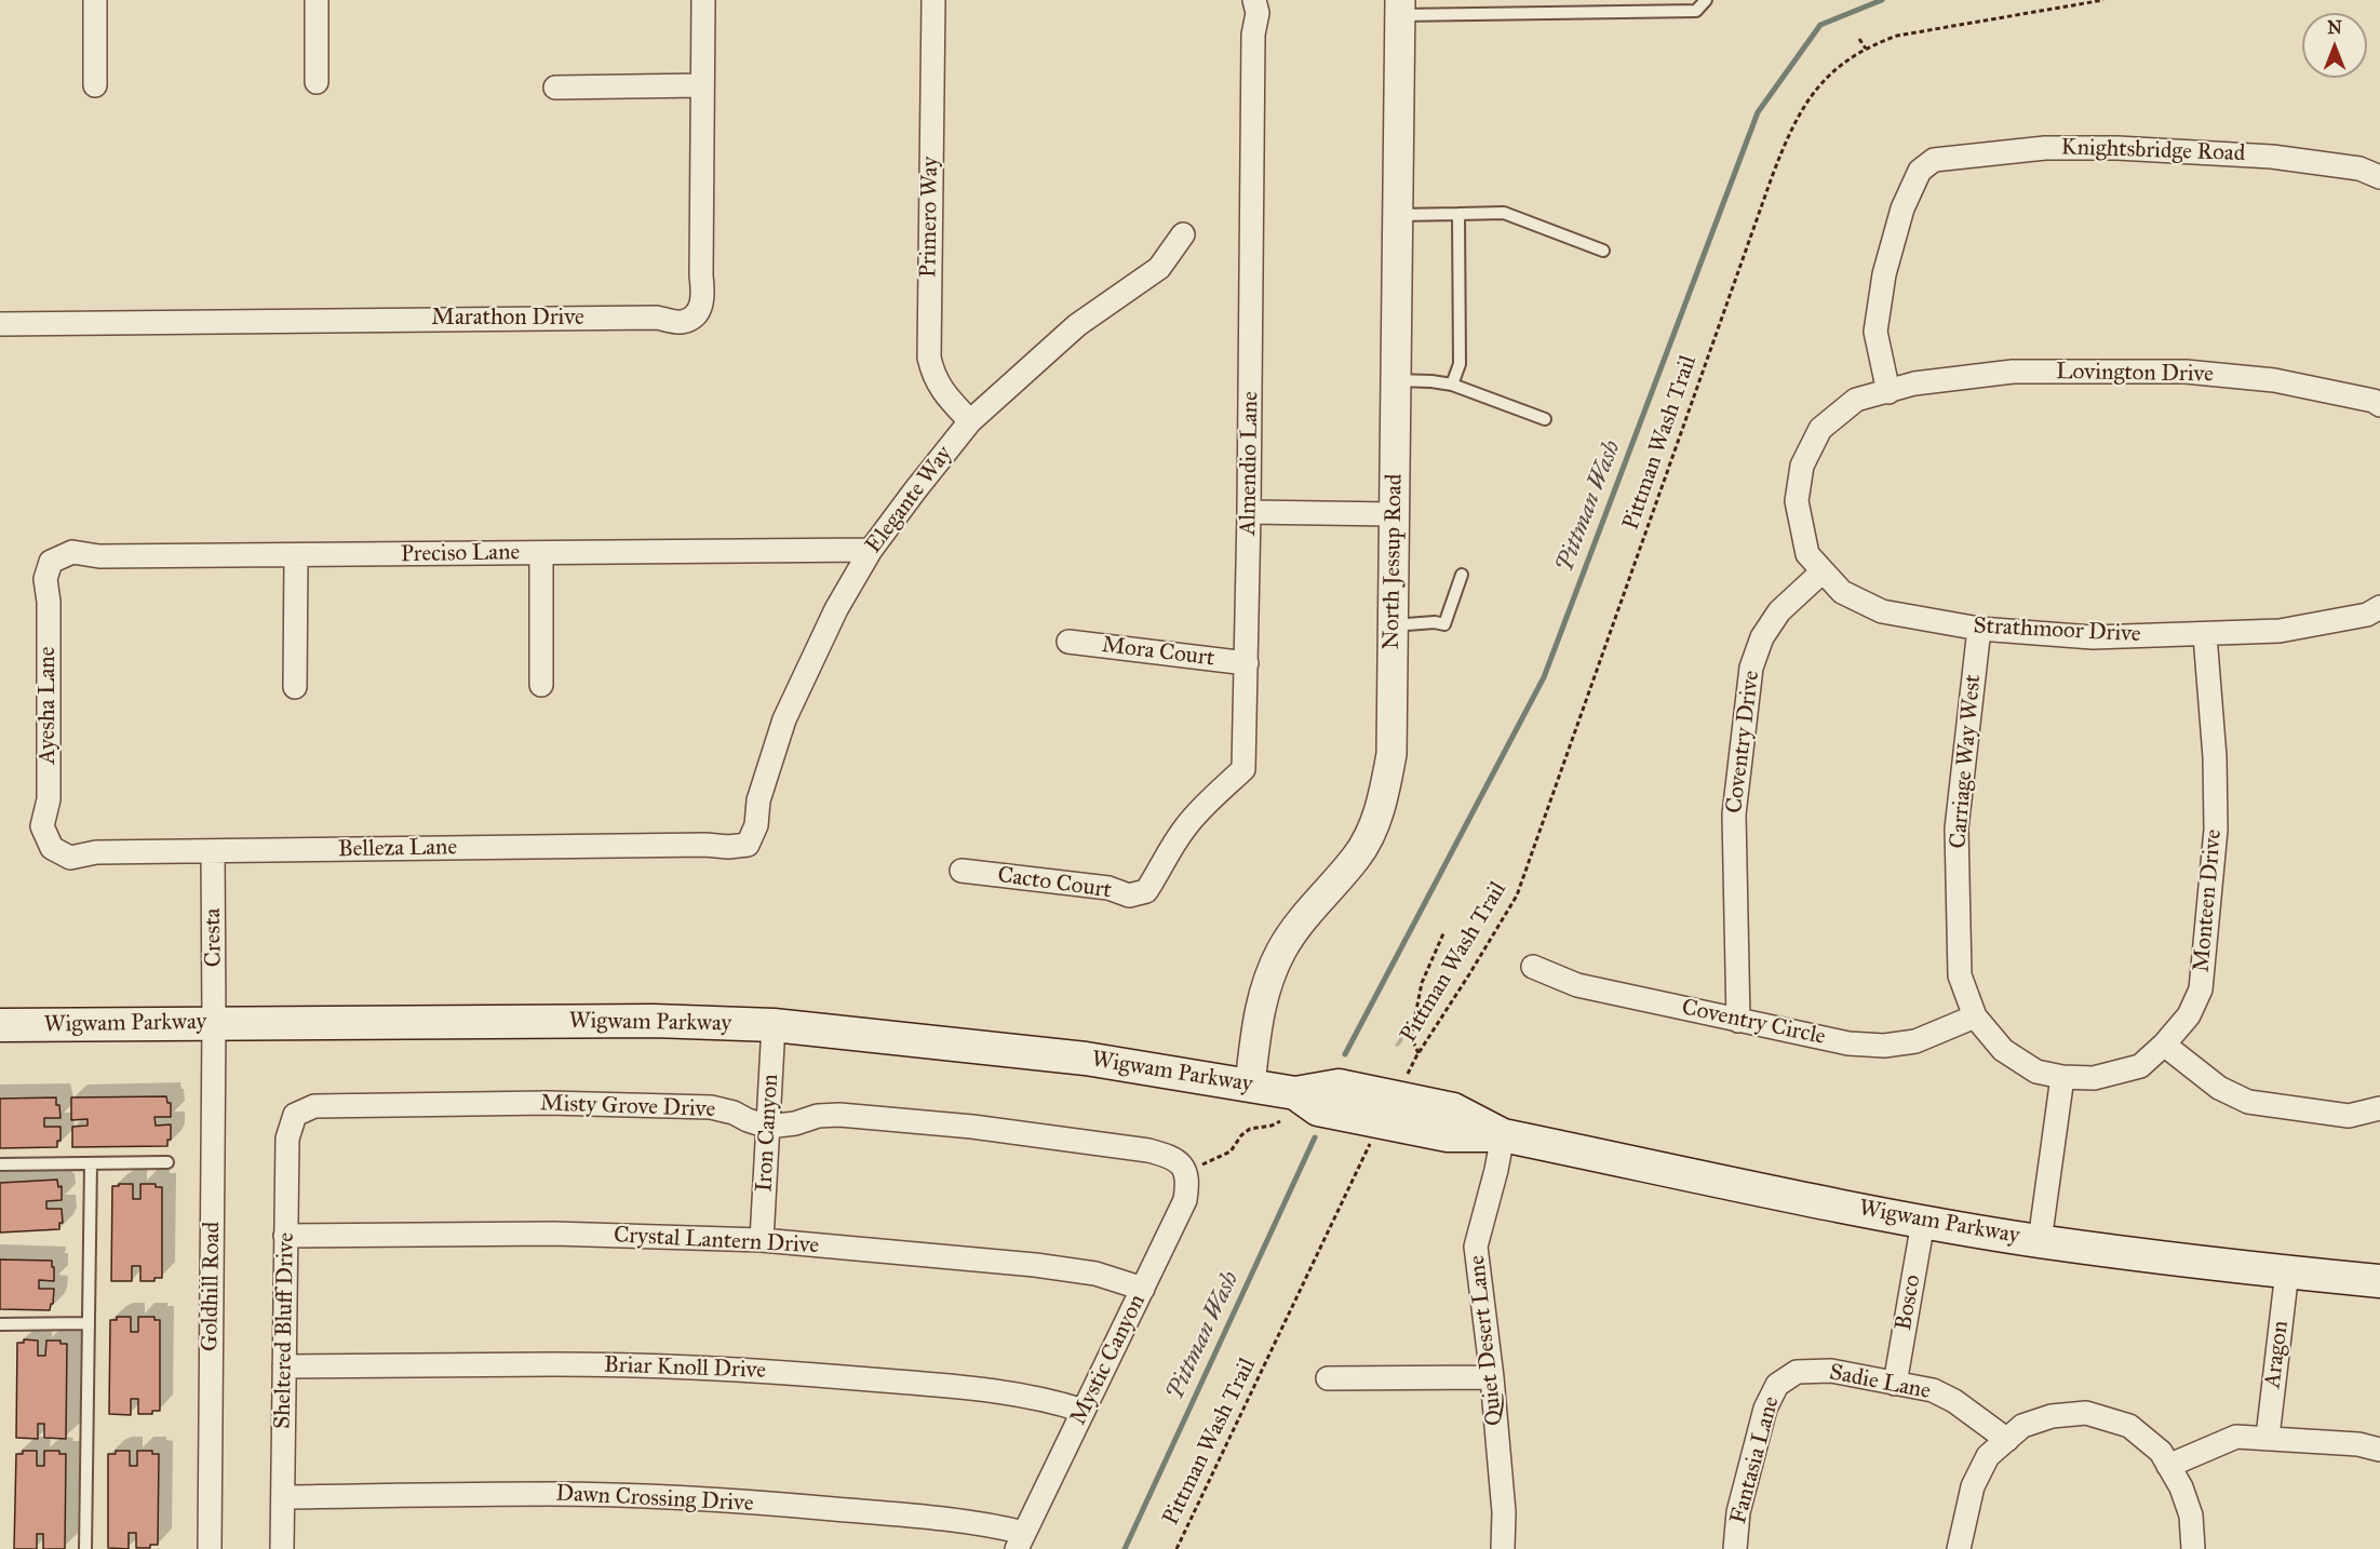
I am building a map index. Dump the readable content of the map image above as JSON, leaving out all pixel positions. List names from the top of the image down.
{
  "streets": {
    "main road": ["Wigwam Parkway"],
    "street": [
      "Knightsbridge Road",
      "Primero Way",
      "Marathon Drive",
      "Lovington Drive",
      "Almendio Lane",
      "Elegante Way",
      "Preciso Lane",
      "North Jessup Road",
      "Strathmoor Drive",
      "Mora Court",
      "Ayesha Lane",
      "Coventry Drive",
      "Carriage Way West",
      "Belleza Lane",
      "Cacto Court",
      "Monteen Drive",
      "Cresta",
      "Coventry Circle",
      "Misty Grove Drive",
      "Iron Canyon",
      "Crystal Lantern Drive",
      "Goldhill Road",
      "Bosco",
      "Sheltered Bluff Drive",
      "Quiet Desert Lane",
      "Aragon",
      "Mystic Canyon",
      "Briar Knoll Drive",
      "Sadie Lane",
      "Fantasia Lane",
      "Dawn Crossing Drive"
    ],
    "path": ["Pittman Wash Trail"]
  },
  "crossings": [
    ["Knightsbridge Road", "Lovington Drive"],
    ["Primero Way", "Elegante Way"],
    ["Almendio Lane", "Mora Court"],
    ["Almendio Lane", "Cacto Court"],
    ["Elegante Way", "Preciso Lane"],
    ["Elegante Way", "Belleza Lane"],
    ["Preciso Lane", "Ayesha Lane"],
    ["North Jessup Road", "Wigwam Parkway"],
    ["Strathmoor Drive", "Coventry Drive"],
    ["Strathmoor Drive", "Carriage Way West"],
    ["Strathmoor Drive", "Monteen Drive"],
    ["Ayesha Lane", "Belleza Lane"],
    ["Coventry Drive", "Coventry Circle"],
    ["Carriage Way West", "Monteen Drive"],
    ["Carriage Way West", "Coventry Circle"],
    ["Belleza Lane", "Cresta"],
    ["Cresta", "Wigwam Parkway"],
    ["Cresta", "Goldhill Road"],
    ["Wigwam Parkway", "Iron Canyon"],
    ["Wigwam Parkway", "Goldhill Road"],
    ["Wigwam Parkway", "Bosco"],
    ["Wigwam Parkway", "Quiet Desert Lane"],
    ["Wigwam Parkway", "Aragon"],
    ["Misty Grove Drive", "Iron Canyon"],
    ["Misty Grove Drive", "Sheltered Bluff Drive"],
    ["Misty Grove Drive", "Mystic Canyon"],
    ["Iron Canyon", "Crystal Lantern Drive"],
    ["Crystal Lantern Drive", "Sheltered Bluff Drive"],
    ["Crystal Lantern Drive", "Mystic Canyon"],
    ["Bosco", "Sadie Lane"],
    ["Sheltered Bluff Drive", "Briar Knoll Drive"],
    ["Sheltered Bluff Drive", "Dawn Crossing Drive"],
    ["Mystic Canyon", "Briar Knoll Drive"],
    ["Mystic Canyon", "Dawn Crossing Drive"],
    ["Sadie Lane", "Fantasia Lane"]
  ],
  "water": ["Pittman Wash"],
  "north": "top"
}
